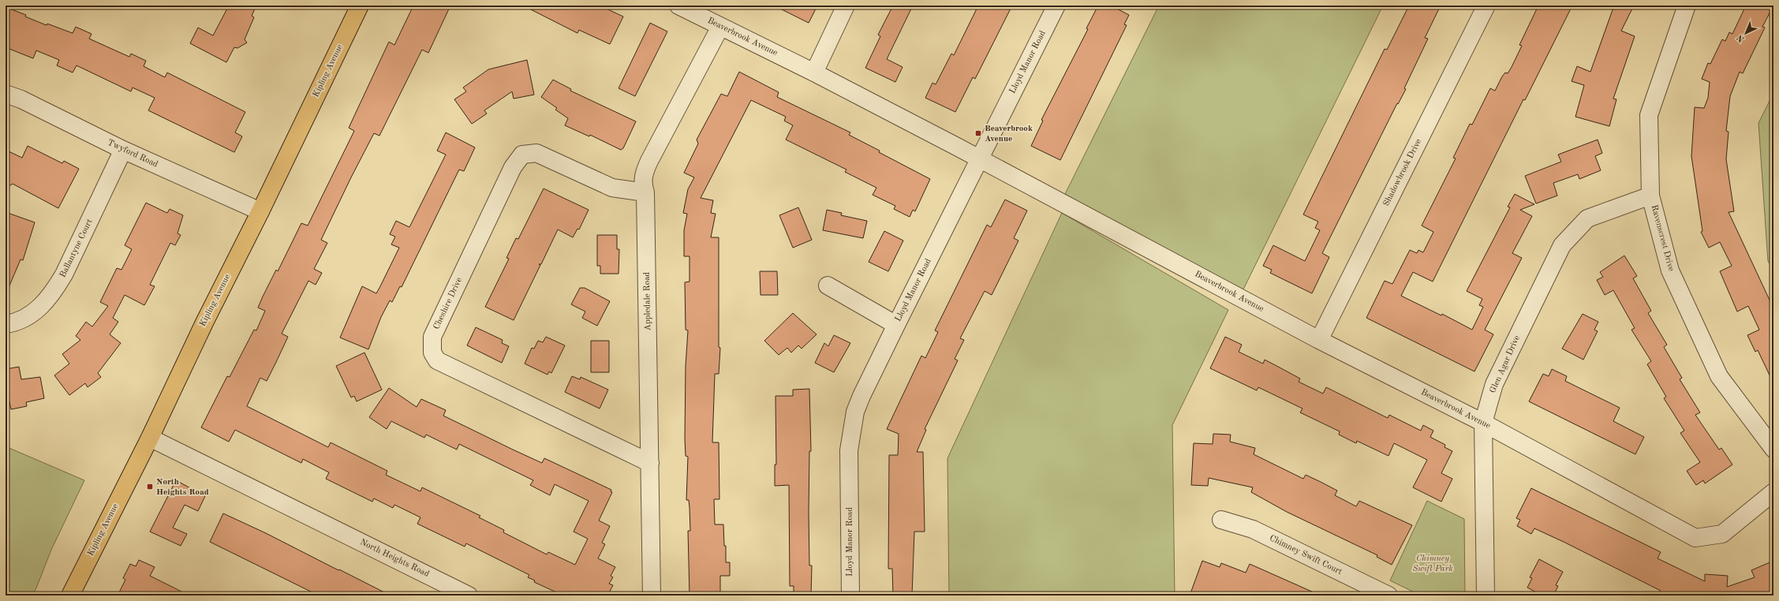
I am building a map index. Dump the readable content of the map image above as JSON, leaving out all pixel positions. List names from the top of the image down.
{
  "streets": {
    "main road": ["Kipling Avenue"],
    "street": [
      "Beaverbrook Avenue",
      "Lloyd Manor Road",
      "Twyford Road",
      "Shadowbrook Drive",
      "Ravenscrest Drive",
      "Ballantyne Court",
      "Appledale Road",
      "Cheshire Drive",
      "Glen Agar Drive",
      "Chimney Swift Court",
      "North Heights Road"
    ]
  },
  "crossings": [
    ["Beaverbrook Avenue", "Lloyd Manor Road"],
    ["Beaverbrook Avenue", "Shadowbrook Drive"],
    ["Beaverbrook Avenue", "Appledale Road"],
    ["Beaverbrook Avenue", "Glen Agar Drive"],
    ["Kipling Avenue", "Twyford Road"],
    ["Kipling Avenue", "North Heights Road"],
    ["Twyford Road", "Ballantyne Court"],
    ["Ravenscrest Drive", "Glen Agar Drive"],
    ["Appledale Road", "Cheshire Drive"]
  ],
  "parks": ["Chimney Swift Park"],
  "places": {
    "transit": ["Beaverbrook Avenue", "North Heights Road"]
  },
  "north": "bottom left"
}
